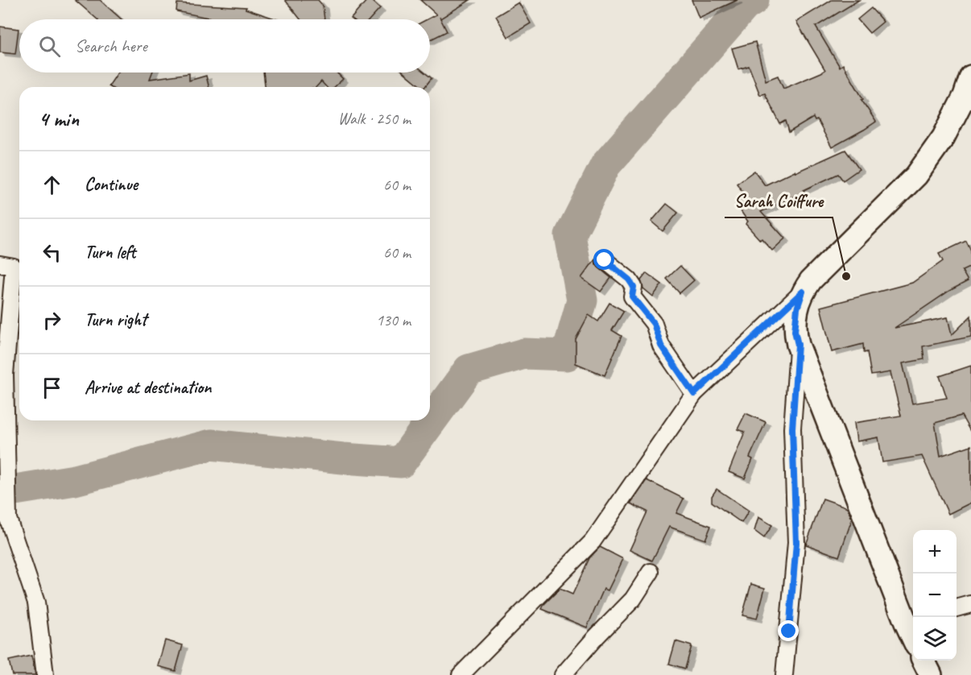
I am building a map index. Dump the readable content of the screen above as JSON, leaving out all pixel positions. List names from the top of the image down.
{
  "places": ["Sarah Coiffure"],
  "page": {
    "search": "Search here",
    "heading": ["4 min", "Walk · 250 m"],
    "list": [
      ["Continue", "60 m"],
      ["Turn left", "60 m"],
      ["Turn right", "130 m"],
      "Arrive at destination"
    ],
    "map_buttons": ["+", "−"]
  }
}
